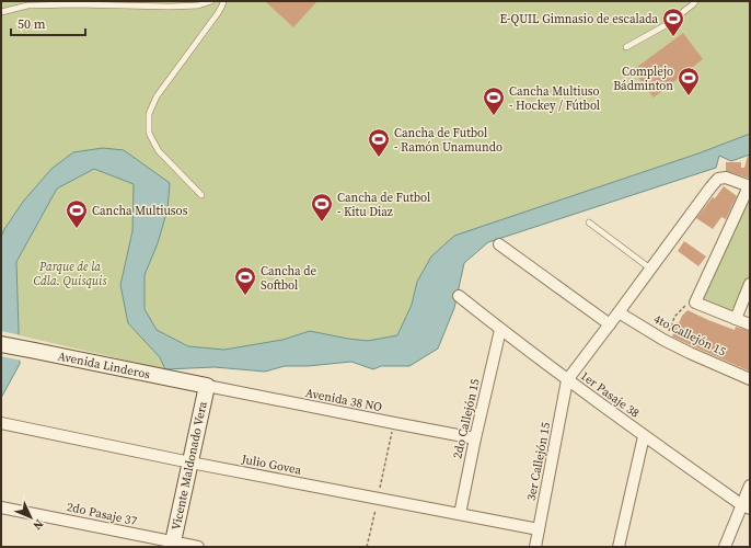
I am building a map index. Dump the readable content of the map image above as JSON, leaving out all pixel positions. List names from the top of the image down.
{
  "streets": {
    "street": [
      "4to Callejón 15",
      "Avenida Linderos",
      "1er Pasaje 38",
      "Avenida 38 NO",
      "2do Callejón 15",
      "3er Callejón 15",
      "Julio Govea",
      "Vicente Maldonado Vera",
      "2do Pasaje 37"
    ]
  },
  "crossings": [
    ["Avenida Linderos", "Avenida 38 NO"],
    ["Avenida Linderos", "Vicente Maldonado Vera"],
    ["1er Pasaje 38", "2do Callejón 15"],
    ["1er Pasaje 38", "3er Callejón 15"],
    ["Avenida 38 NO", "2do Callejón 15"],
    ["Avenida 38 NO", "Vicente Maldonado Vera"],
    ["2do Callejón 15", "Julio Govea"],
    ["3er Callejón 15", "Julio Govea"],
    ["Julio Govea", "Vicente Maldonado Vera"],
    ["Vicente Maldonado Vera", "2do Pasaje 37"]
  ],
  "parks": ["Parque de la Cdla. Quisquis"],
  "places": {
    "sports": [
      "E-QUIL Gimnasio de escalada",
      "Complejo Bádminton",
      "Cancha Multiuso - Hockey / Fútbol",
      "Cancha de Futbol - Ramón Unamundo",
      "Cancha de Futbol - Kitu Diaz",
      "Cancha Multiusos",
      "Cancha de Softbol"
    ]
  },
  "scale_bar": "50 m",
  "north": "bottom right"
}
